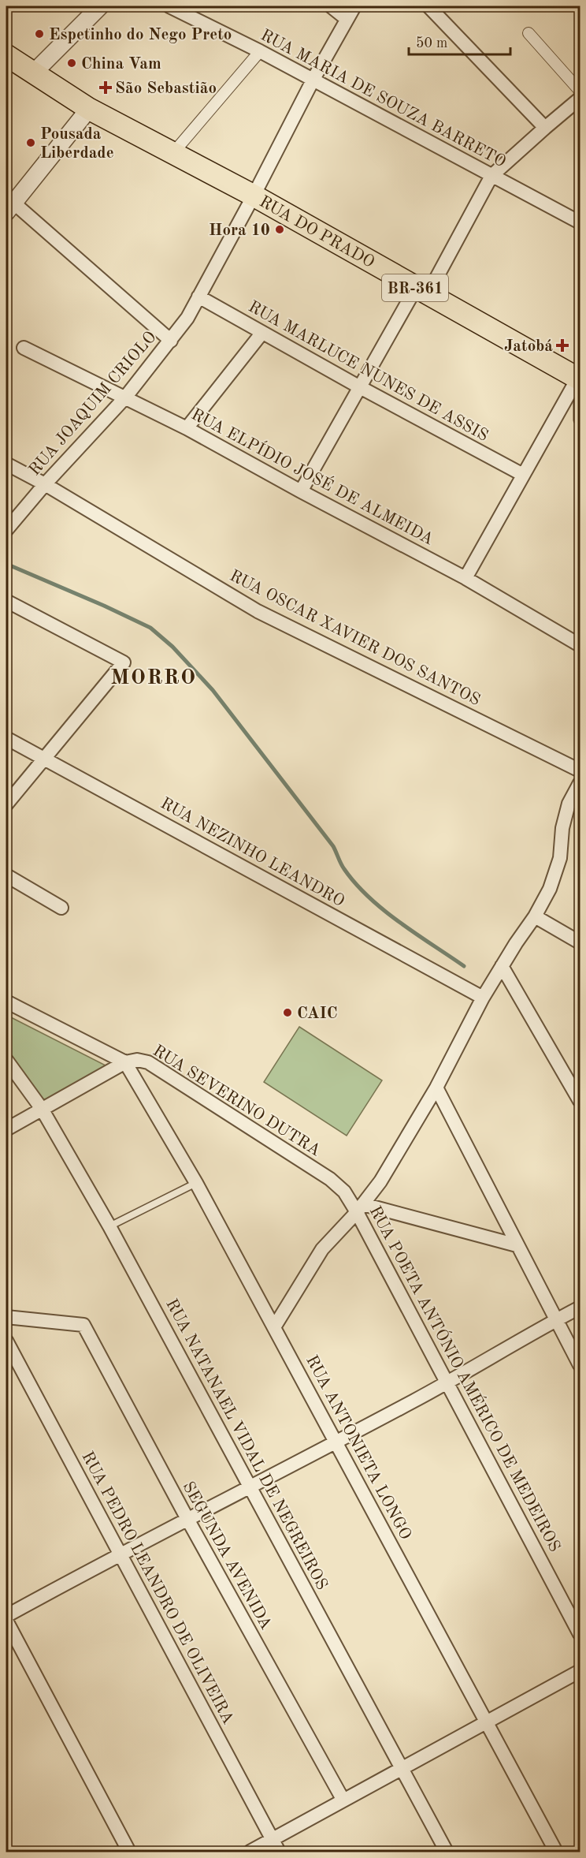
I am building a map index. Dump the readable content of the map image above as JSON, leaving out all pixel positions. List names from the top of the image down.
{
  "streets": {
    "main road": ["RUA DO PRADO", "BR-361"],
    "street": [
      "RUA MARIA DE SOUZA BARRETO",
      "RUA MARLUCE NUNES DE ASSIS",
      "RUA JOAQUIM CRIOLO",
      "RUA ELPÍDIO JOSÉ DE ALMEIDA",
      "RUA OSCAR XAVIER DOS SANTOS",
      "RUA NEZINHO LEANDRO",
      "RUA SEVERINO DUTRA",
      "RUA POETA ANTÓNIO AMÉRICO DE MEDEIROS",
      "RUA NATANAEL VIDAL DE NEGREIROS",
      "RUA ANTONIETA LONGO",
      "SEGUNDA AVENIDA",
      "RUA PEDRO LEANDRO DE OLIVEIRA"
    ]
  },
  "crossings": [
    ["RUA MARIA DE SOUZA BARRETO", "RUA JOAQUIM CRIOLO"],
    ["RUA DO PRADO", "BR-361"],
    ["RUA DO PRADO", "RUA JOAQUIM CRIOLO"],
    ["BR-361", "RUA JOAQUIM CRIOLO"],
    ["RUA MARLUCE NUNES DE ASSIS", "RUA JOAQUIM CRIOLO"],
    ["RUA JOAQUIM CRIOLO", "RUA ELPÍDIO JOSÉ DE ALMEIDA"],
    ["RUA JOAQUIM CRIOLO", "RUA OSCAR XAVIER DOS SANTOS"],
    ["RUA SEVERINO DUTRA", "RUA POETA ANTÓNIO AMÉRICO DE MEDEIROS"],
    ["RUA SEVERINO DUTRA", "RUA ANTONIETA LONGO"]
  ],
  "districts": ["MORRO"],
  "places": {
    "other": [
      "Espetinho do Nego Preto",
      "China Vam",
      "Pousada Liberdade",
      "Hora 10",
      "CAIC"
    ],
    "health": ["São Sebastião", "Jatobá"]
  },
  "scale_bar": "50 m"
}
